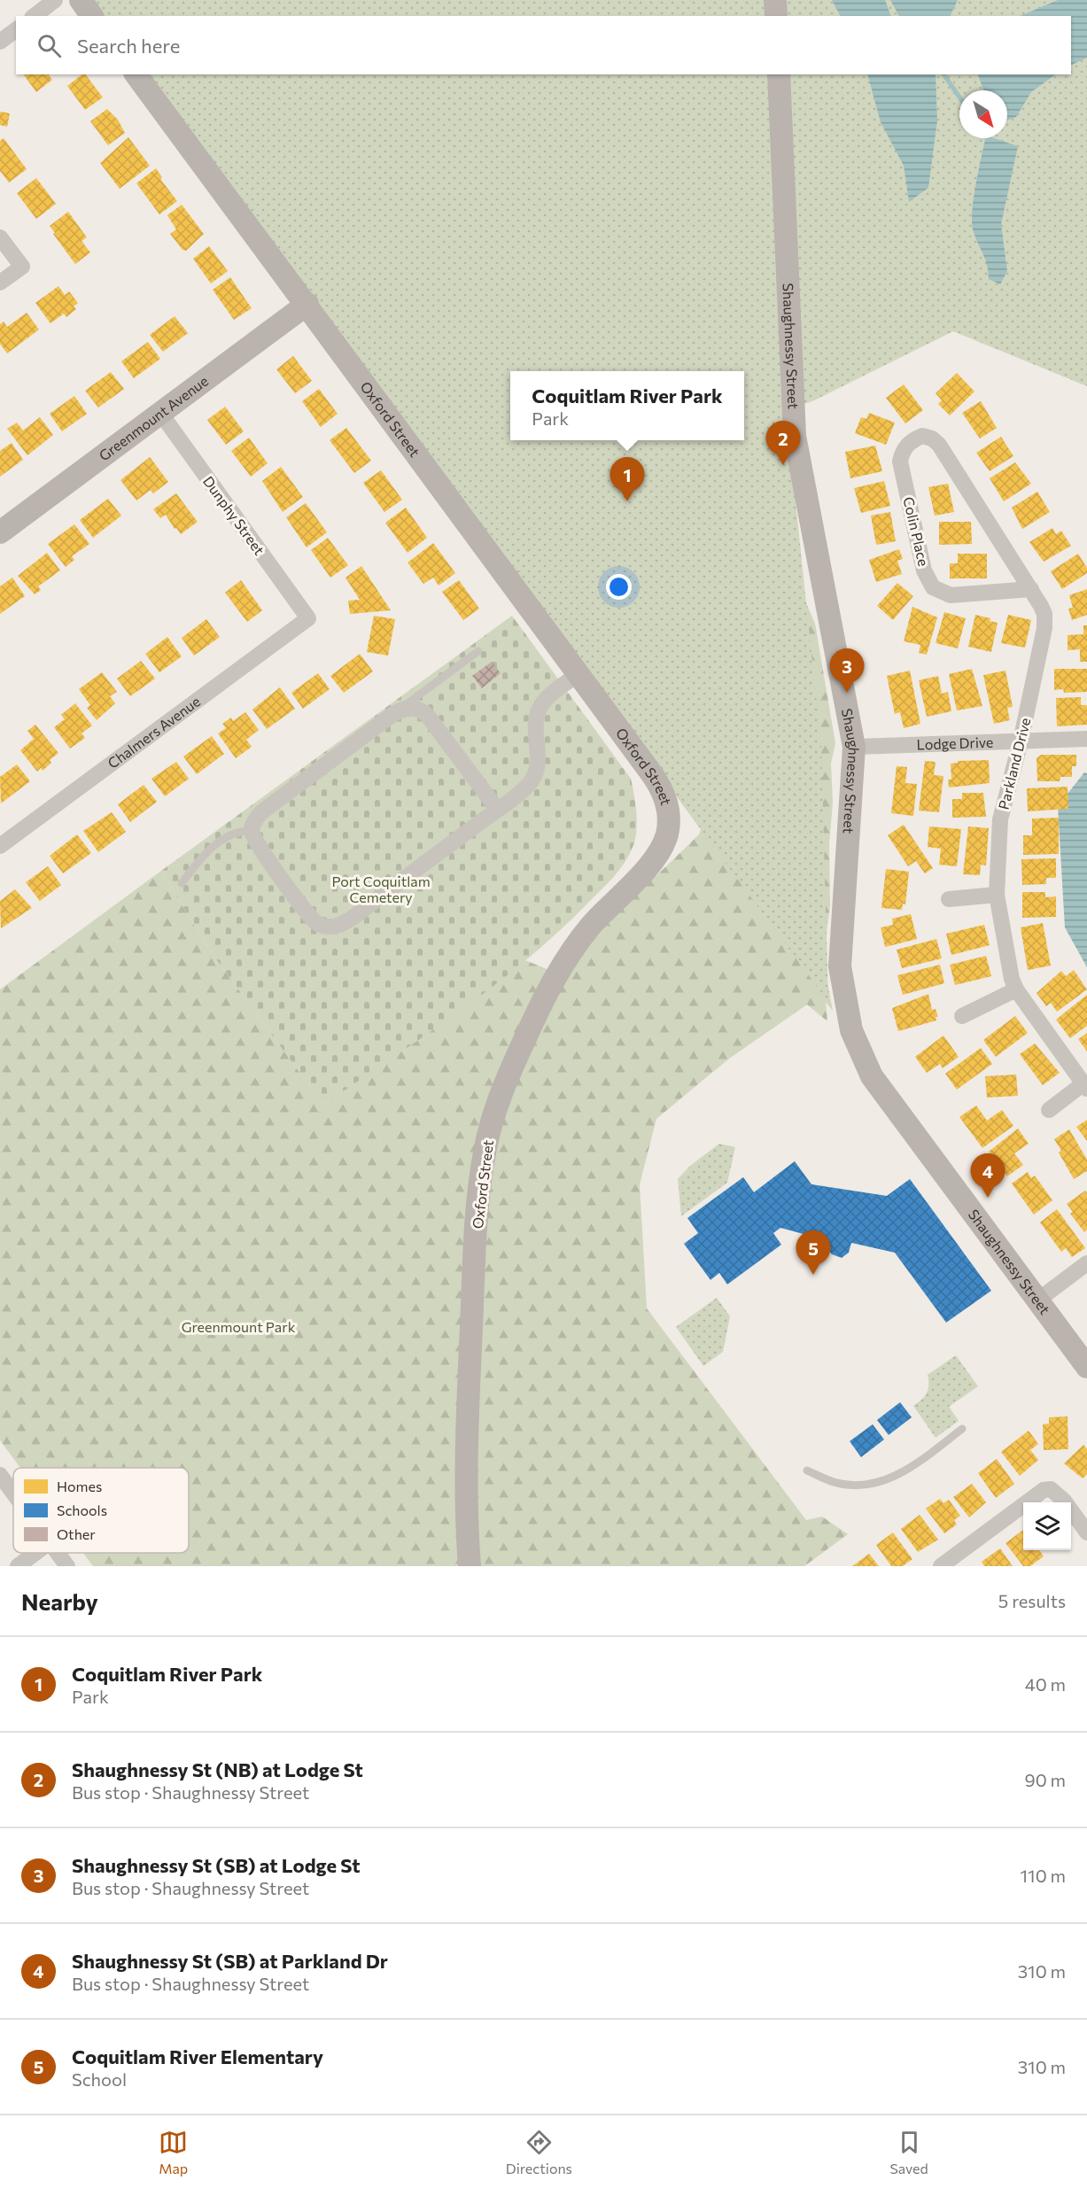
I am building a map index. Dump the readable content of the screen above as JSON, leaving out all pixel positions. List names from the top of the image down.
{
  "streets": {
    "street": [
      "Shaughnessy Street",
      "Greenmount Avenue",
      "Oxford Street",
      "Dunphy Street",
      "Colin Place",
      "Chalmers Avenue",
      "Lodge Drive",
      "Parkland Drive"
    ]
  },
  "crossings": [
    ["Shaughnessy Street", "Lodge Drive"],
    ["Greenmount Avenue", "Oxford Street"],
    ["Greenmount Avenue", "Dunphy Street"],
    ["Dunphy Street", "Chalmers Avenue"],
    ["Colin Place", "Parkland Drive"],
    ["Lodge Drive", "Parkland Drive"]
  ],
  "parks": ["Port Coquitlam Cemetery", "Greenmount Park"],
  "legend": ["Homes", "Schools", "Other"],
  "north": "bottom right",
  "page": {
    "search": "Search here",
    "popup": ["Coquitlam River Park", "Park"],
    "pins": [
      "2",
      "1",
      "3",
      "4",
      "5"
    ],
    "heading": ["Nearby", "5 results"],
    "list": [
      {
        "mark": "1",
        "name": "Coquitlam River Park",
        "note": "Park",
        "value": "40 m"
      },
      {
        "mark": "2",
        "name": "Shaughnessy St (NB) at Lodge St",
        "note": "Bus stop · Shaughnessy Street",
        "value": "90 m"
      },
      {
        "mark": "3",
        "name": "Shaughnessy St (SB) at Lodge St",
        "note": "Bus stop · Shaughnessy Street",
        "value": "110 m"
      },
      {
        "mark": "4",
        "name": "Shaughnessy St (SB) at Parkland Dr",
        "note": "Bus stop · Shaughnessy Street",
        "value": "310 m"
      },
      {
        "mark": "5",
        "name": "Coquitlam River Elementary",
        "note": "School",
        "value": "310 m"
      }
    ],
    "nav": ["Map", "Directions", "Saved"]
  }
}
